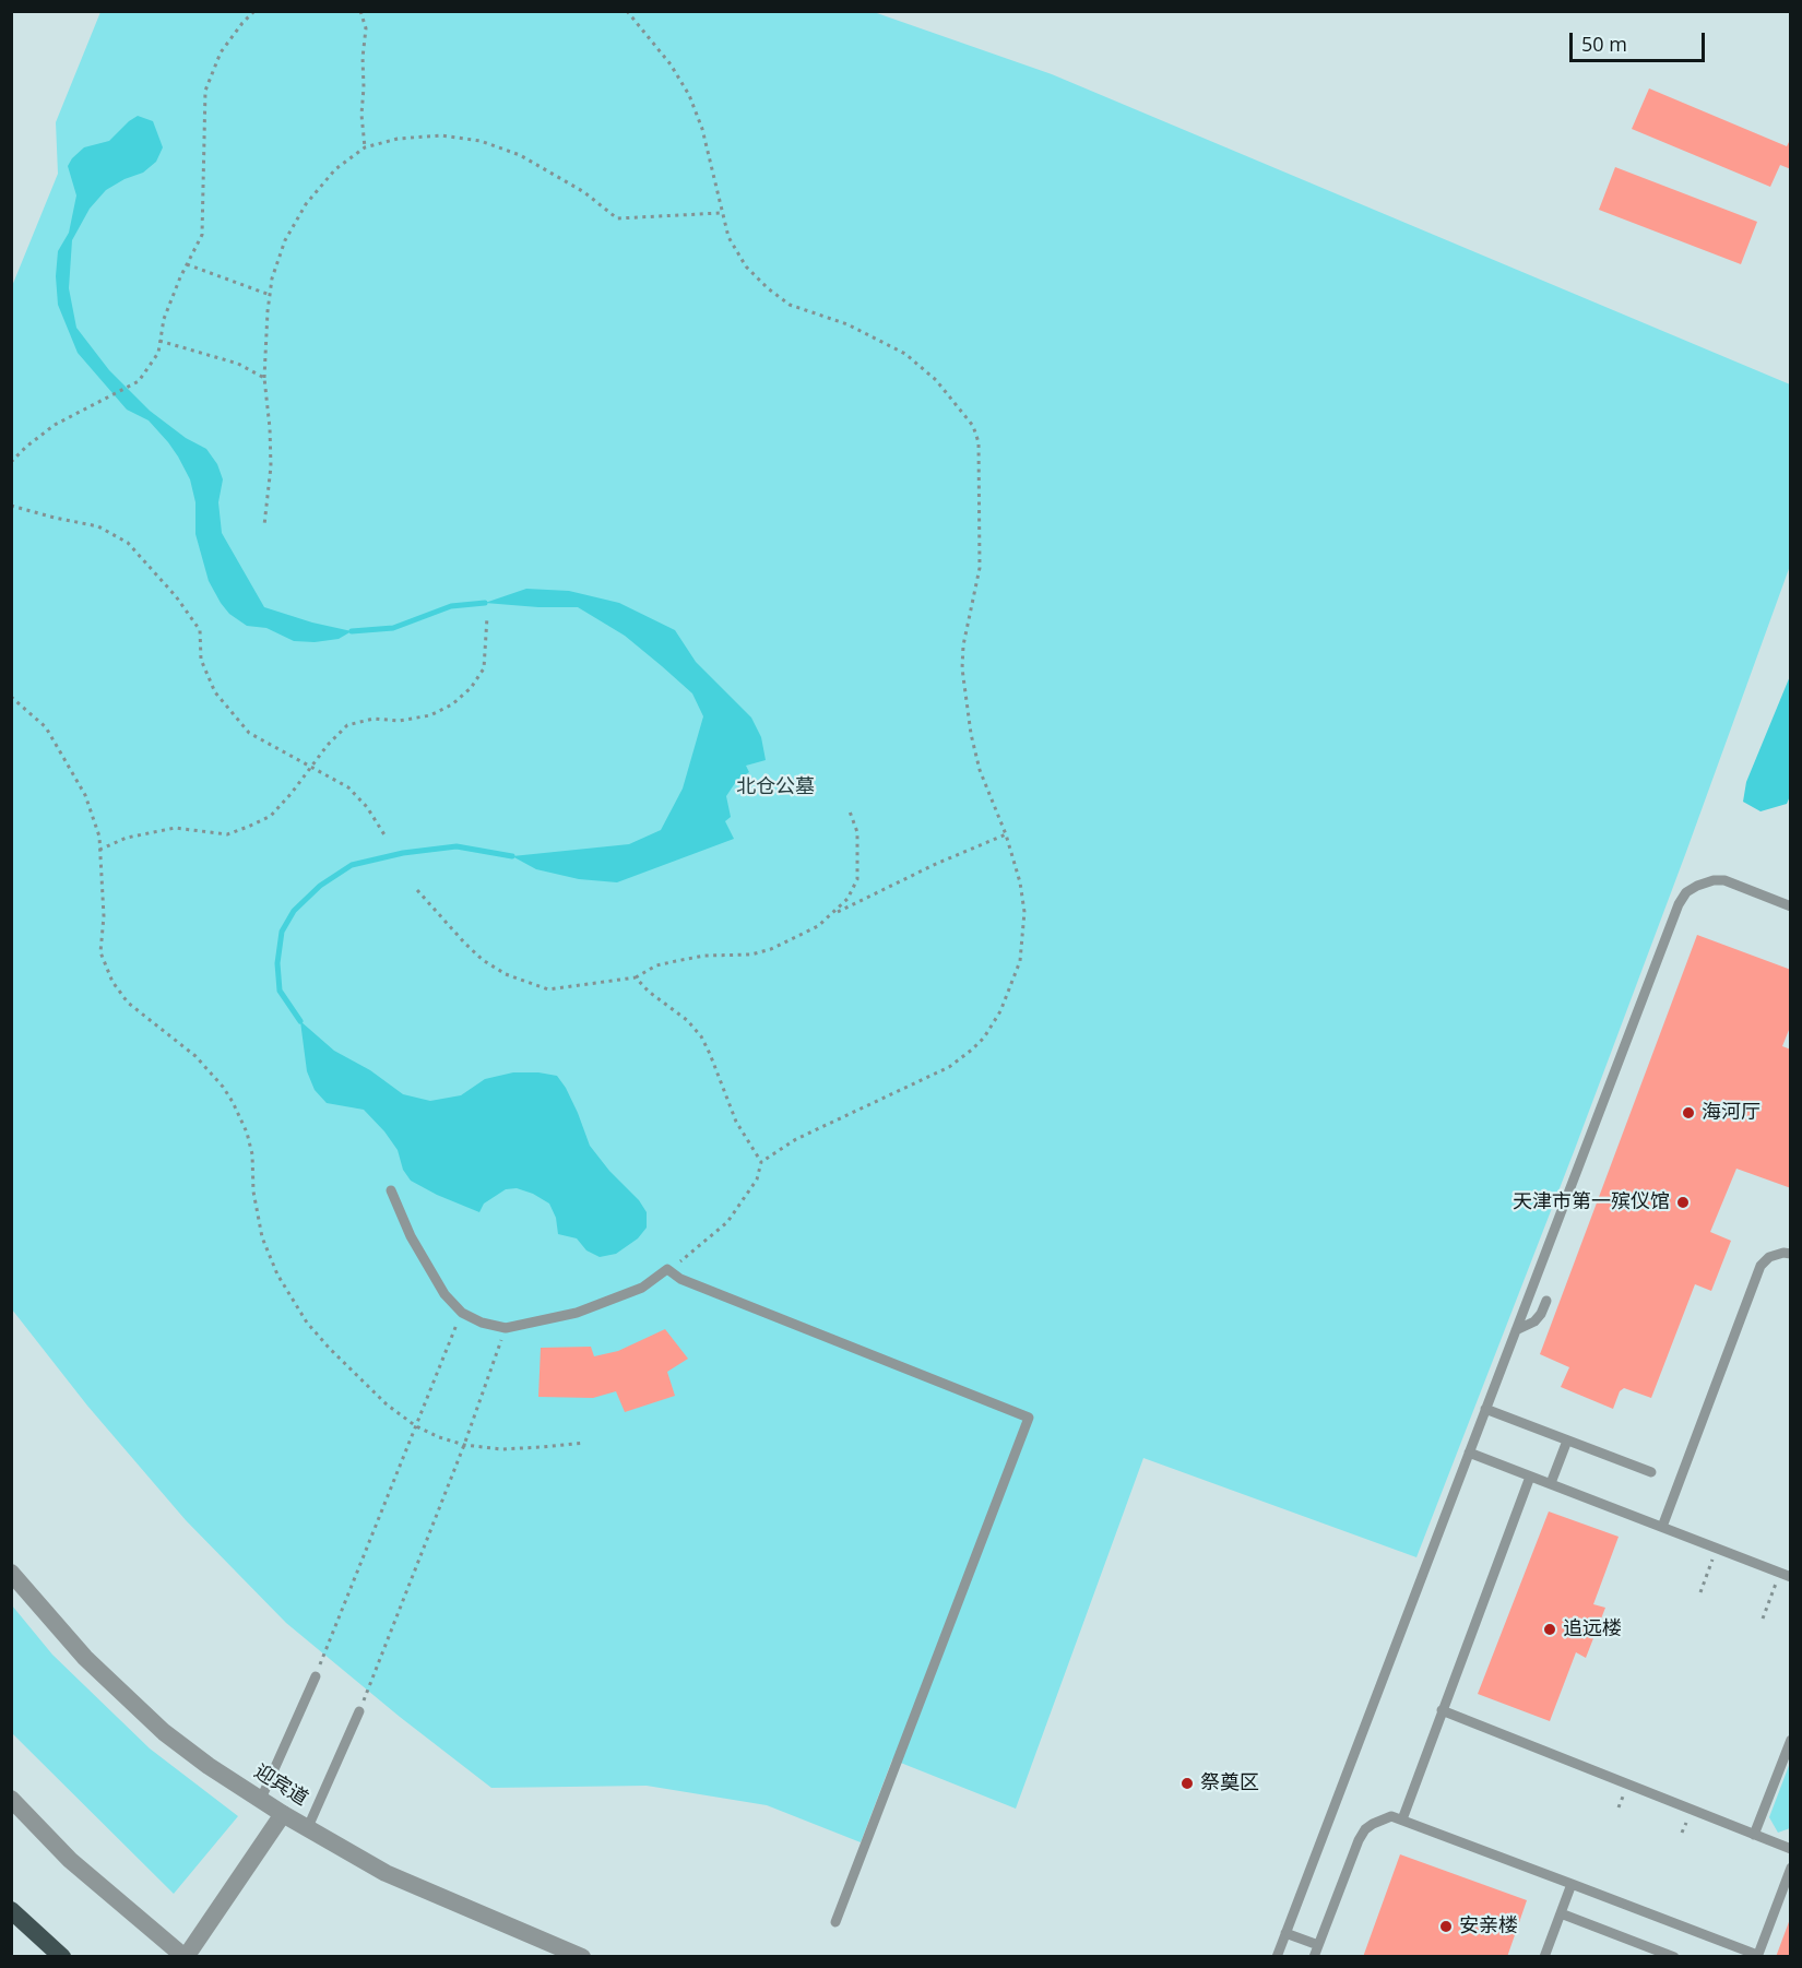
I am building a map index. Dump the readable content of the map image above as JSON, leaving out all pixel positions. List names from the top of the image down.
{
  "streets": {
    "street": ["迎宾道"]
  },
  "parks": ["北仓公墓"],
  "places": [
    "海河厅",
    "天津市第一殡仪馆",
    "追远楼",
    "祭奠区",
    "安亲楼"
  ],
  "scale_bar": "50 m"
}
